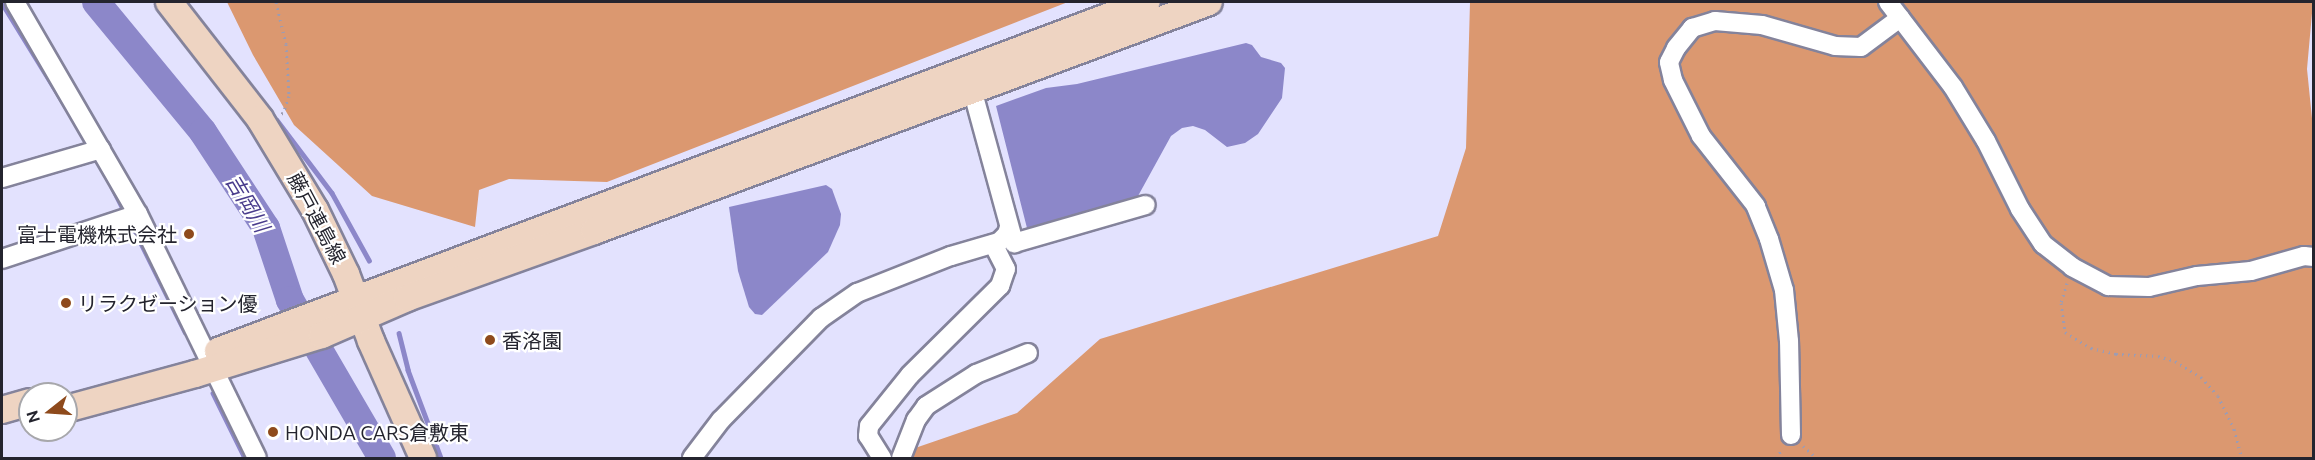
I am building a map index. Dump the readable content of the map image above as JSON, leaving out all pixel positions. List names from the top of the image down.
{
  "streets": {
    "street": ["藤戸連島線"]
  },
  "water": ["吉岡川"],
  "places": [
    "富士電機株式会社",
    "リラクゼーション優",
    "香洛園",
    "HONDA CARS倉敷東"
  ],
  "north": "left"
}
